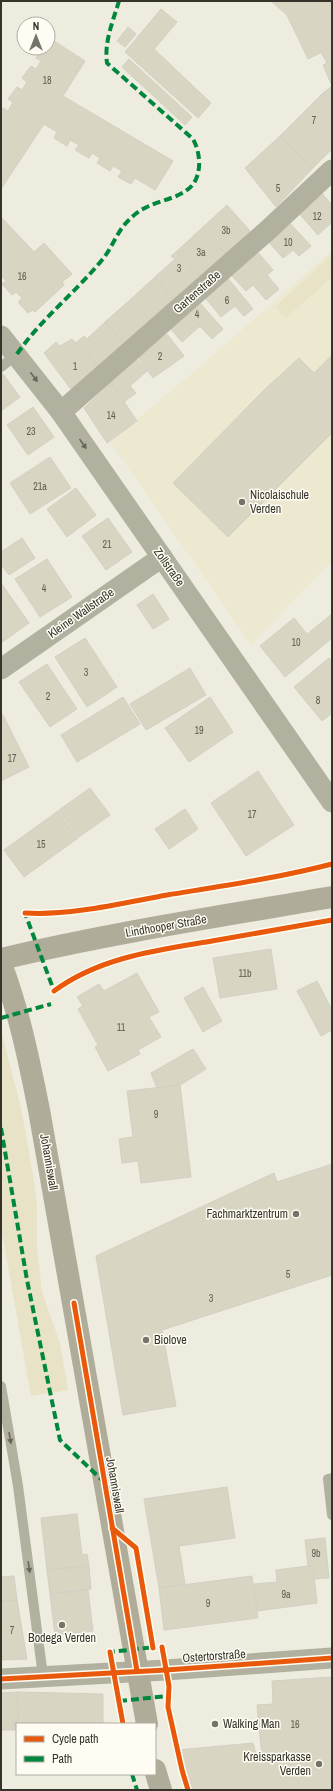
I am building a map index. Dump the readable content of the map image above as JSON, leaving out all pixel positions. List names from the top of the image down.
{
  "streets": {
    "main road": ["Lindhooper Straße", "Johanniswall"],
    "street": [
      "Gartenstraße",
      "Zollstraße",
      "Kleine Wallstraße",
      "Ostertorstraße"
    ]
  },
  "crossings": [
    ["Gartenstraße", "Zollstraße"],
    ["Zollstraße", "Kleine Wallstraße"],
    ["Johanniswall", "Ostertorstraße"]
  ],
  "one_way": ["Zollstraße"],
  "places": [
    "Nicolaischule Verden",
    "Fachmarktzentrum",
    "Biolove",
    "Bodega Verden",
    "Walking Man",
    "Kreissparkasse Verden"
  ],
  "house_numbers": [
    "18",
    "7",
    "5",
    "12",
    "3b",
    "10",
    "3a",
    "3",
    "16",
    "6",
    "4",
    "2",
    "1",
    "14",
    "23",
    "21a",
    "21",
    "4",
    "10",
    "3",
    "2",
    "8",
    "19",
    "17",
    "17",
    "15",
    "11b",
    "11",
    "9",
    "5",
    "3",
    "9b",
    "9a",
    "9",
    "7",
    "16"
  ],
  "legend": ["Cycle path", "Path"],
  "north": "top"
}
